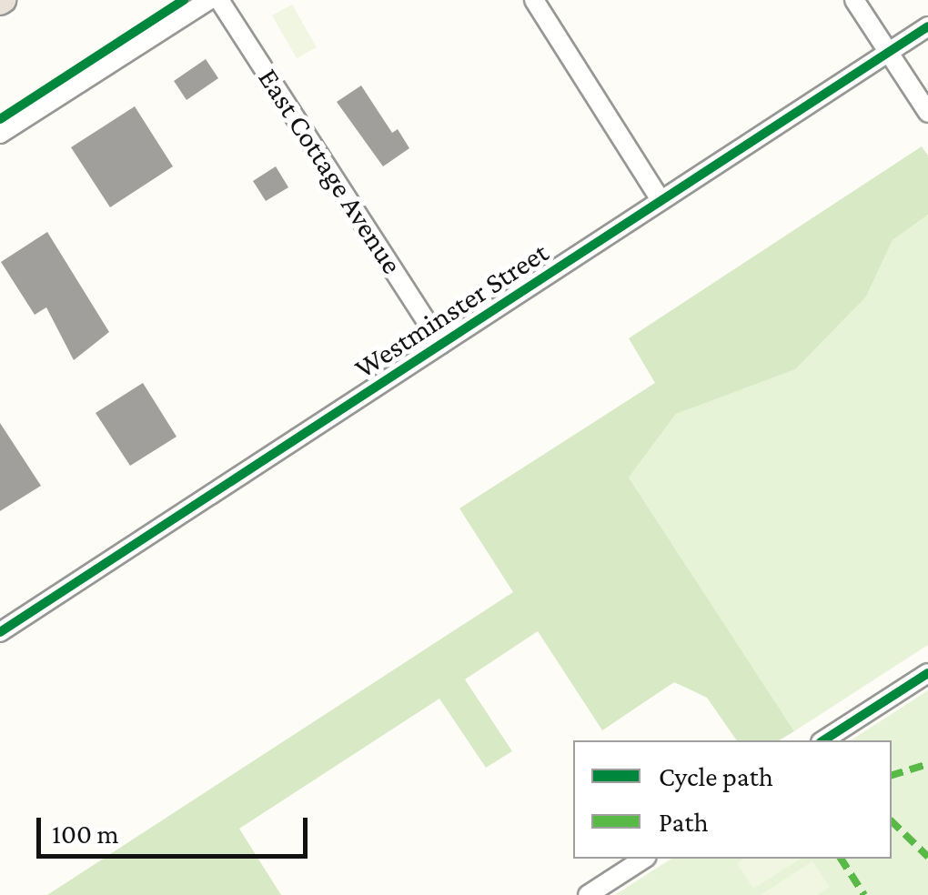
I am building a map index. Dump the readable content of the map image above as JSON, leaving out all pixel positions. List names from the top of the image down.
{
  "streets": {
    "street": ["East Cottage Avenue", "Westminster Street"]
  },
  "crossings": [
    ["East Cottage Avenue", "Westminster Street"]
  ],
  "legend": ["Cycle path", "Path"],
  "scale_bar": "100 m"
}
